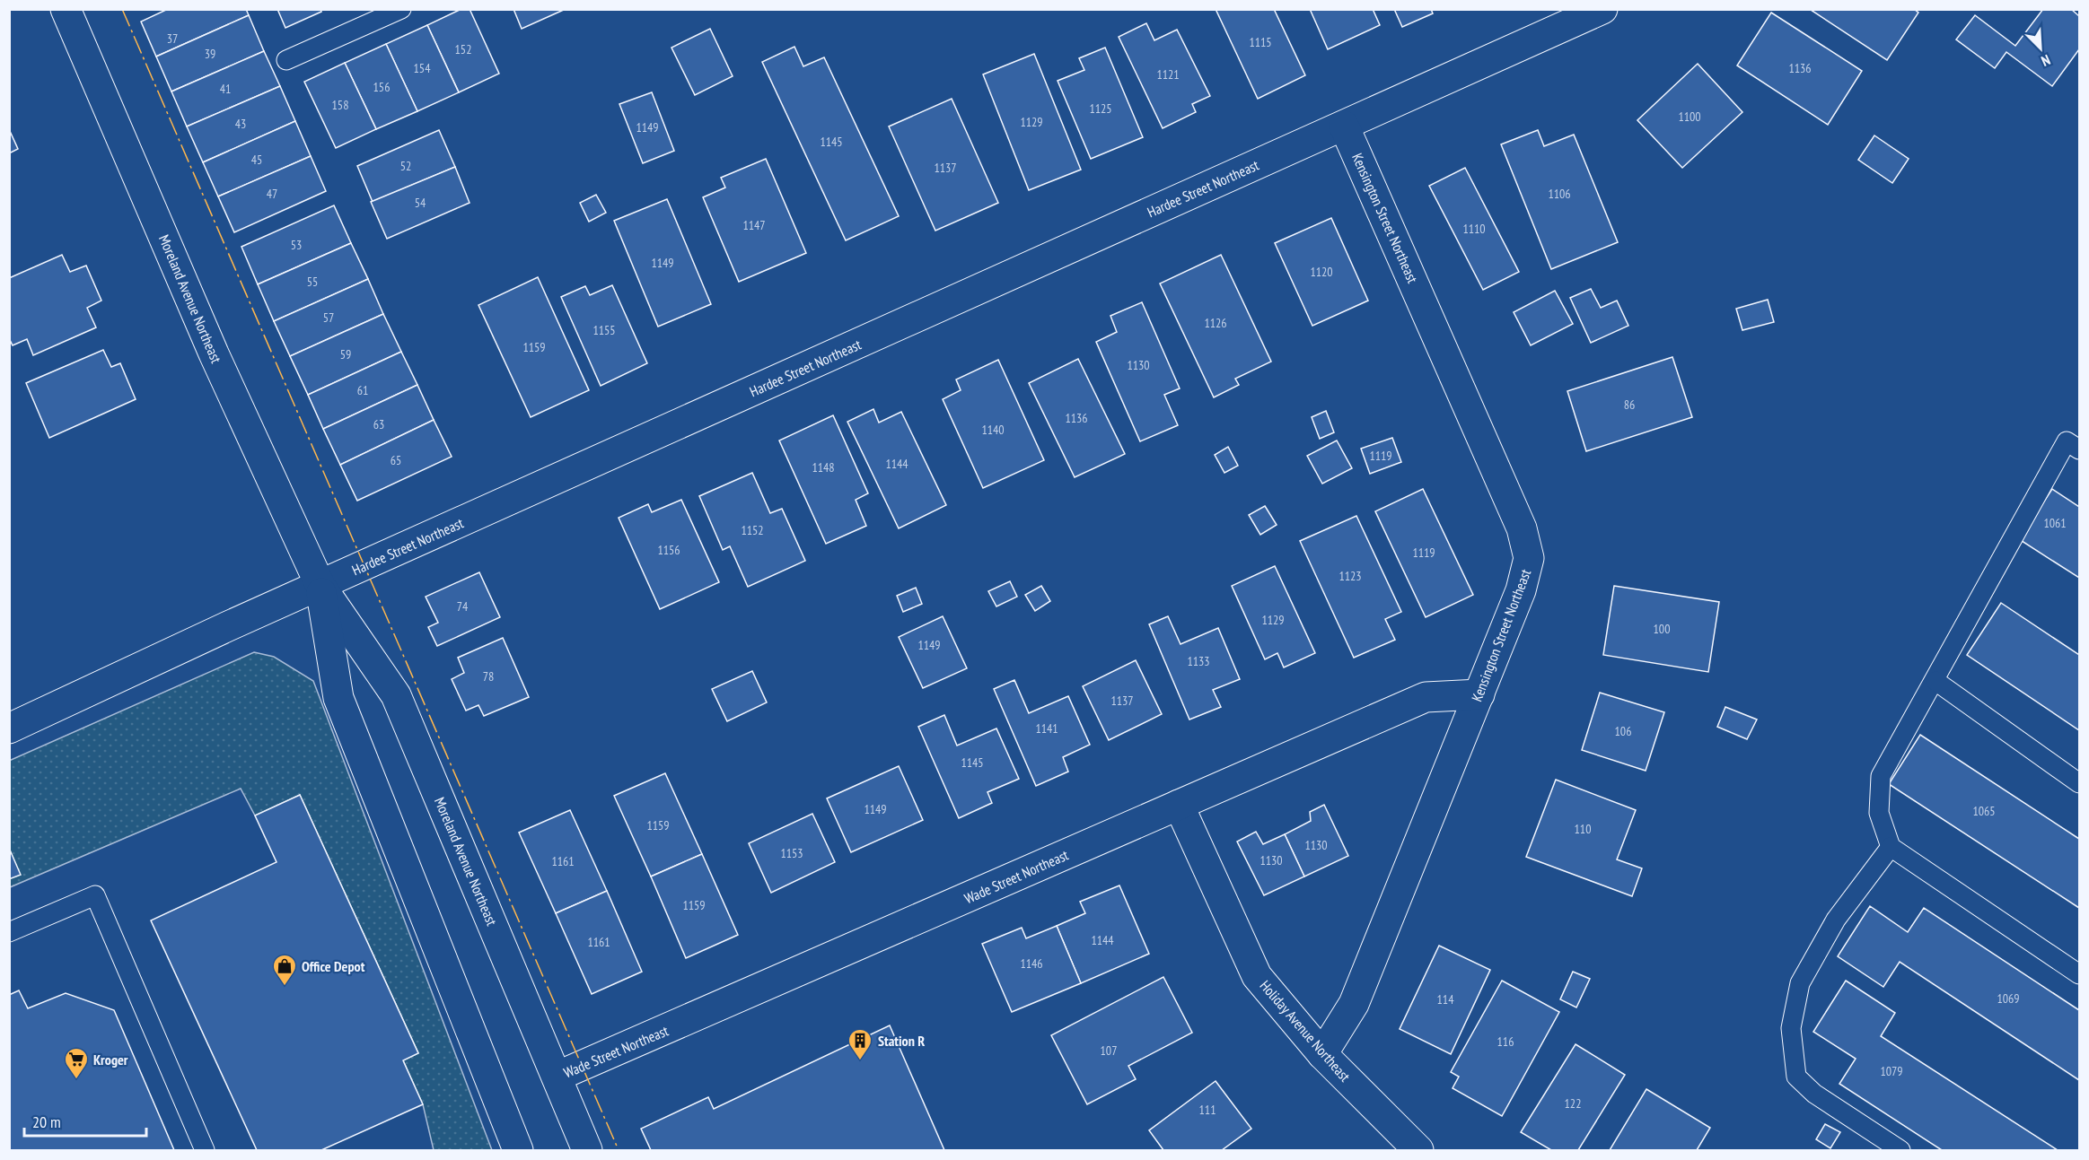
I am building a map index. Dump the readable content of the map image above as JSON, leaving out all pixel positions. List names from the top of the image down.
{
  "streets": {
    "main road": [
      "Hardee Street Northeast",
      "Kensington Street Northeast",
      "Moreland Avenue Northeast",
      "Wade Street Northeast",
      "Holiday Avenue Northeast"
    ]
  },
  "crossings": [
    ["Hardee Street Northeast", "Kensington Street Northeast"],
    ["Hardee Street Northeast", "Moreland Avenue Northeast"],
    ["Kensington Street Northeast", "Wade Street Northeast"],
    ["Kensington Street Northeast", "Holiday Avenue Northeast"],
    ["Moreland Avenue Northeast", "Wade Street Northeast"],
    ["Wade Street Northeast", "Holiday Avenue Northeast"]
  ],
  "places": {
    "shop": ["Office Depot"],
    "building": ["Station R"],
    "supermarket": ["Kroger"]
  },
  "house_numbers": [
    "37",
    "1115",
    "152",
    "39",
    "154",
    "1136",
    "1121",
    "156",
    "41",
    "158",
    "1125",
    "1100",
    "1129",
    "43",
    "1149",
    "1145",
    "45",
    "52",
    "1137",
    "47",
    "1106",
    "54",
    "1147",
    "1110",
    "53",
    "1149",
    "1120",
    "55",
    "57",
    "1126",
    "1155",
    "1159",
    "59",
    "1130",
    "61",
    "86",
    "1136",
    "63",
    "1140",
    "1119",
    "65",
    "1144",
    "1148",
    "1061",
    "1152",
    "1156",
    "1119",
    "1123",
    "74",
    "1129",
    "100",
    "1149",
    "1133",
    "78",
    "1137",
    "1141",
    "106",
    "1145",
    "1149",
    "1065",
    "1159",
    "110",
    "1130",
    "1153",
    "1130",
    "1161",
    "1159",
    "1144",
    "1161",
    "1146",
    "1069",
    "114",
    "116",
    "107",
    "1079",
    "122",
    "111"
  ],
  "scale_bar": "20 m",
  "north": "bottom right"
}
